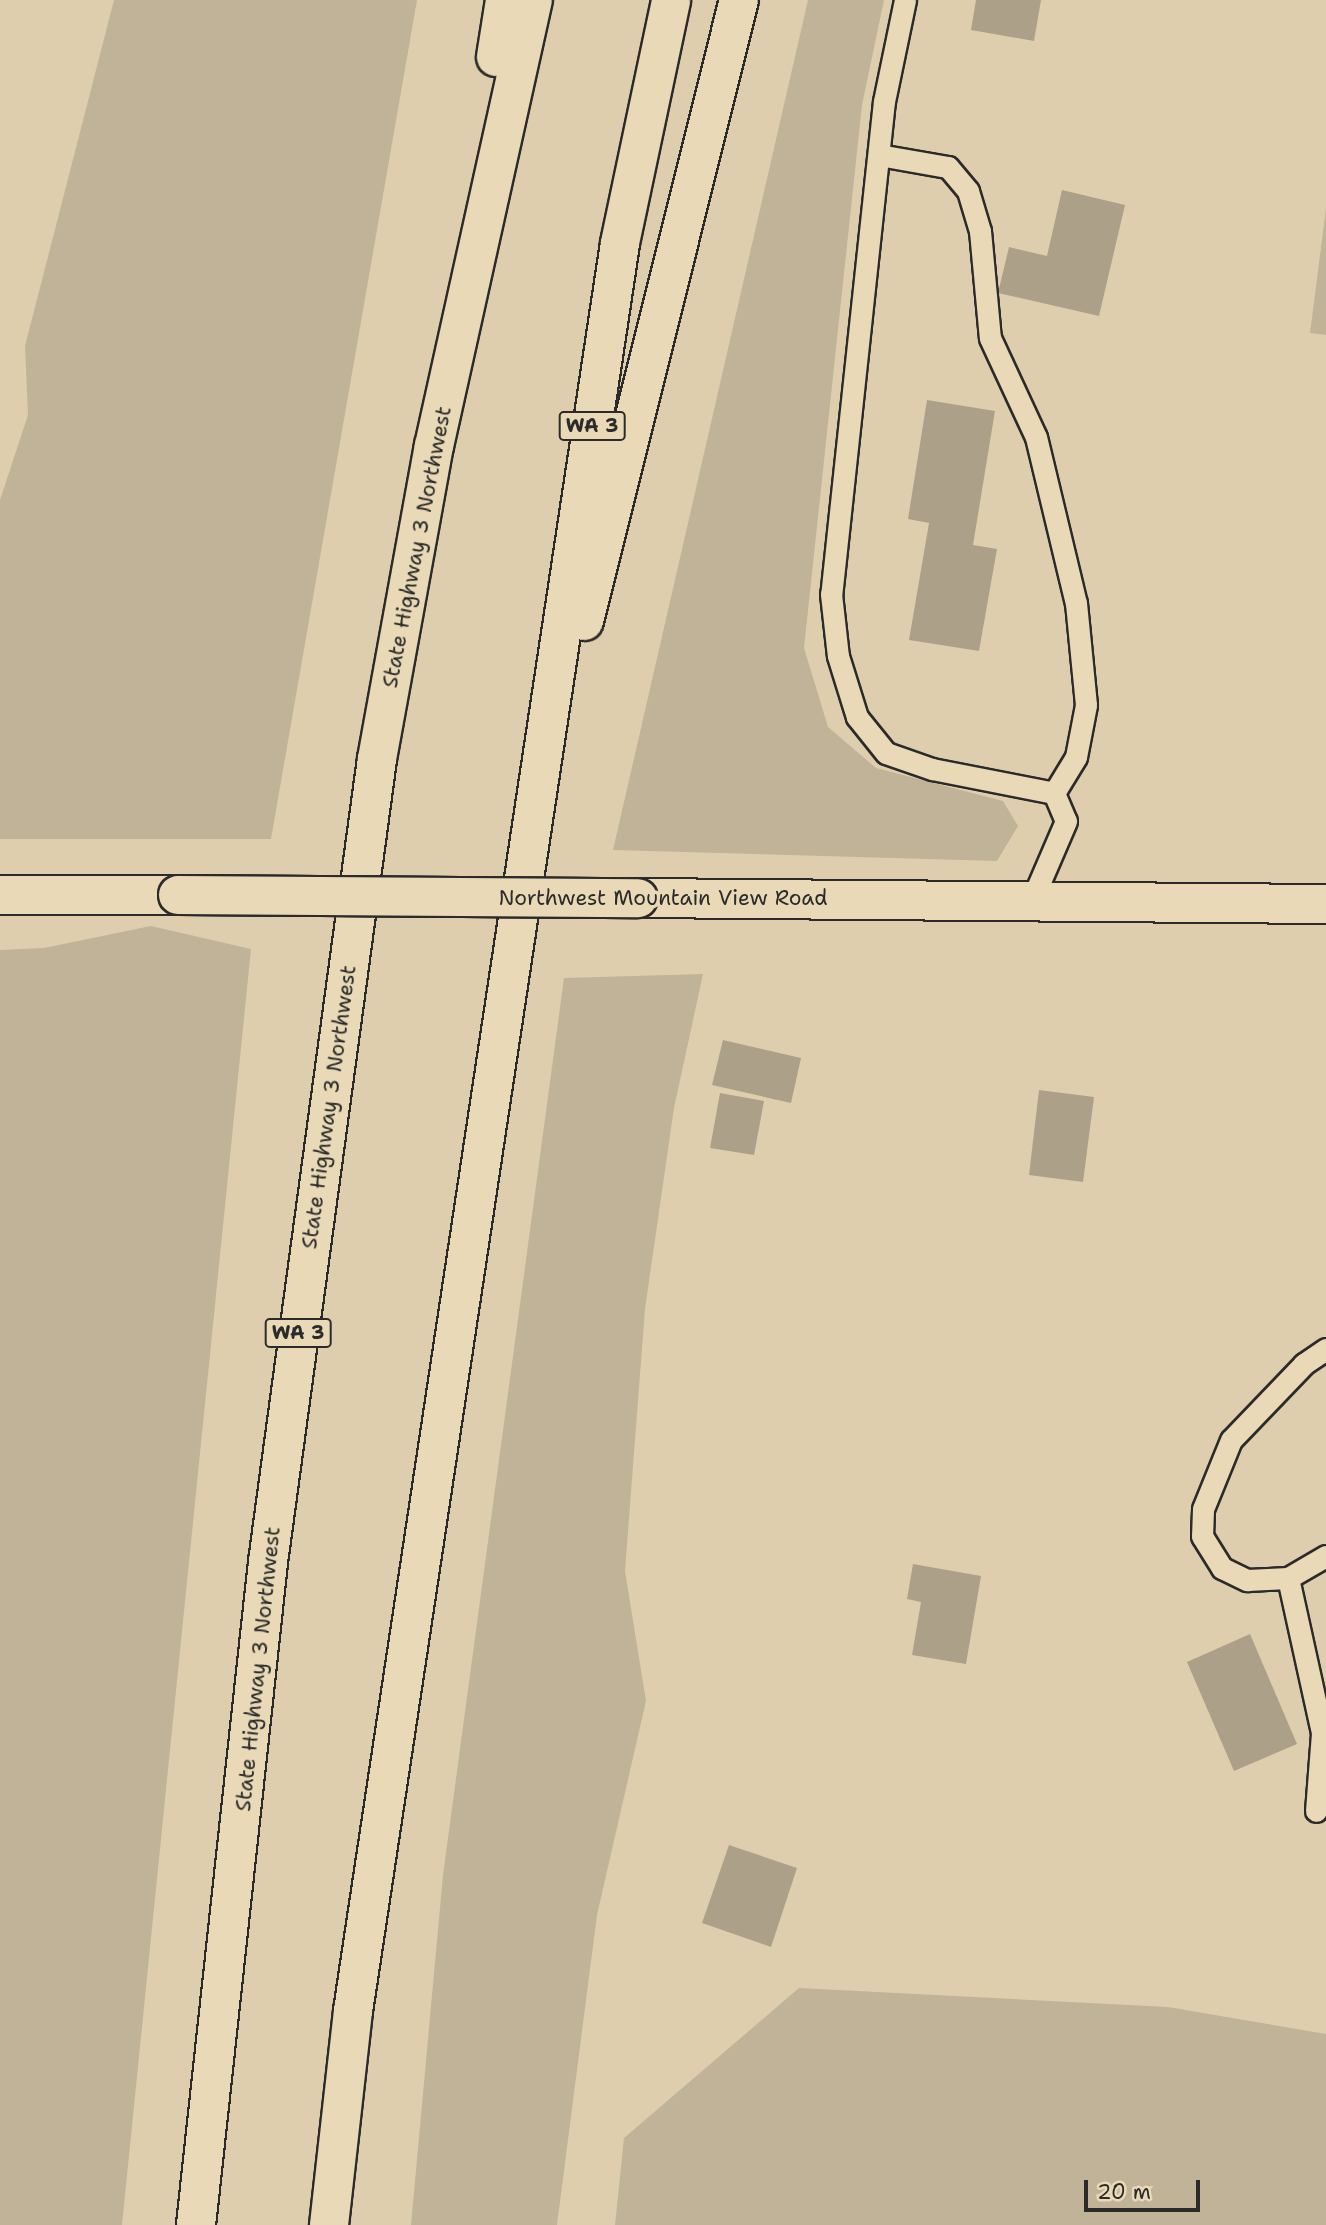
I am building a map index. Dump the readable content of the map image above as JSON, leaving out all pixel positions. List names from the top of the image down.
{
  "streets": {
    "main road": ["WA 3", "State Highway 3 Northwest", "Northwest Mountain View Road"]
  },
  "scale_bar": "20 m"
}
